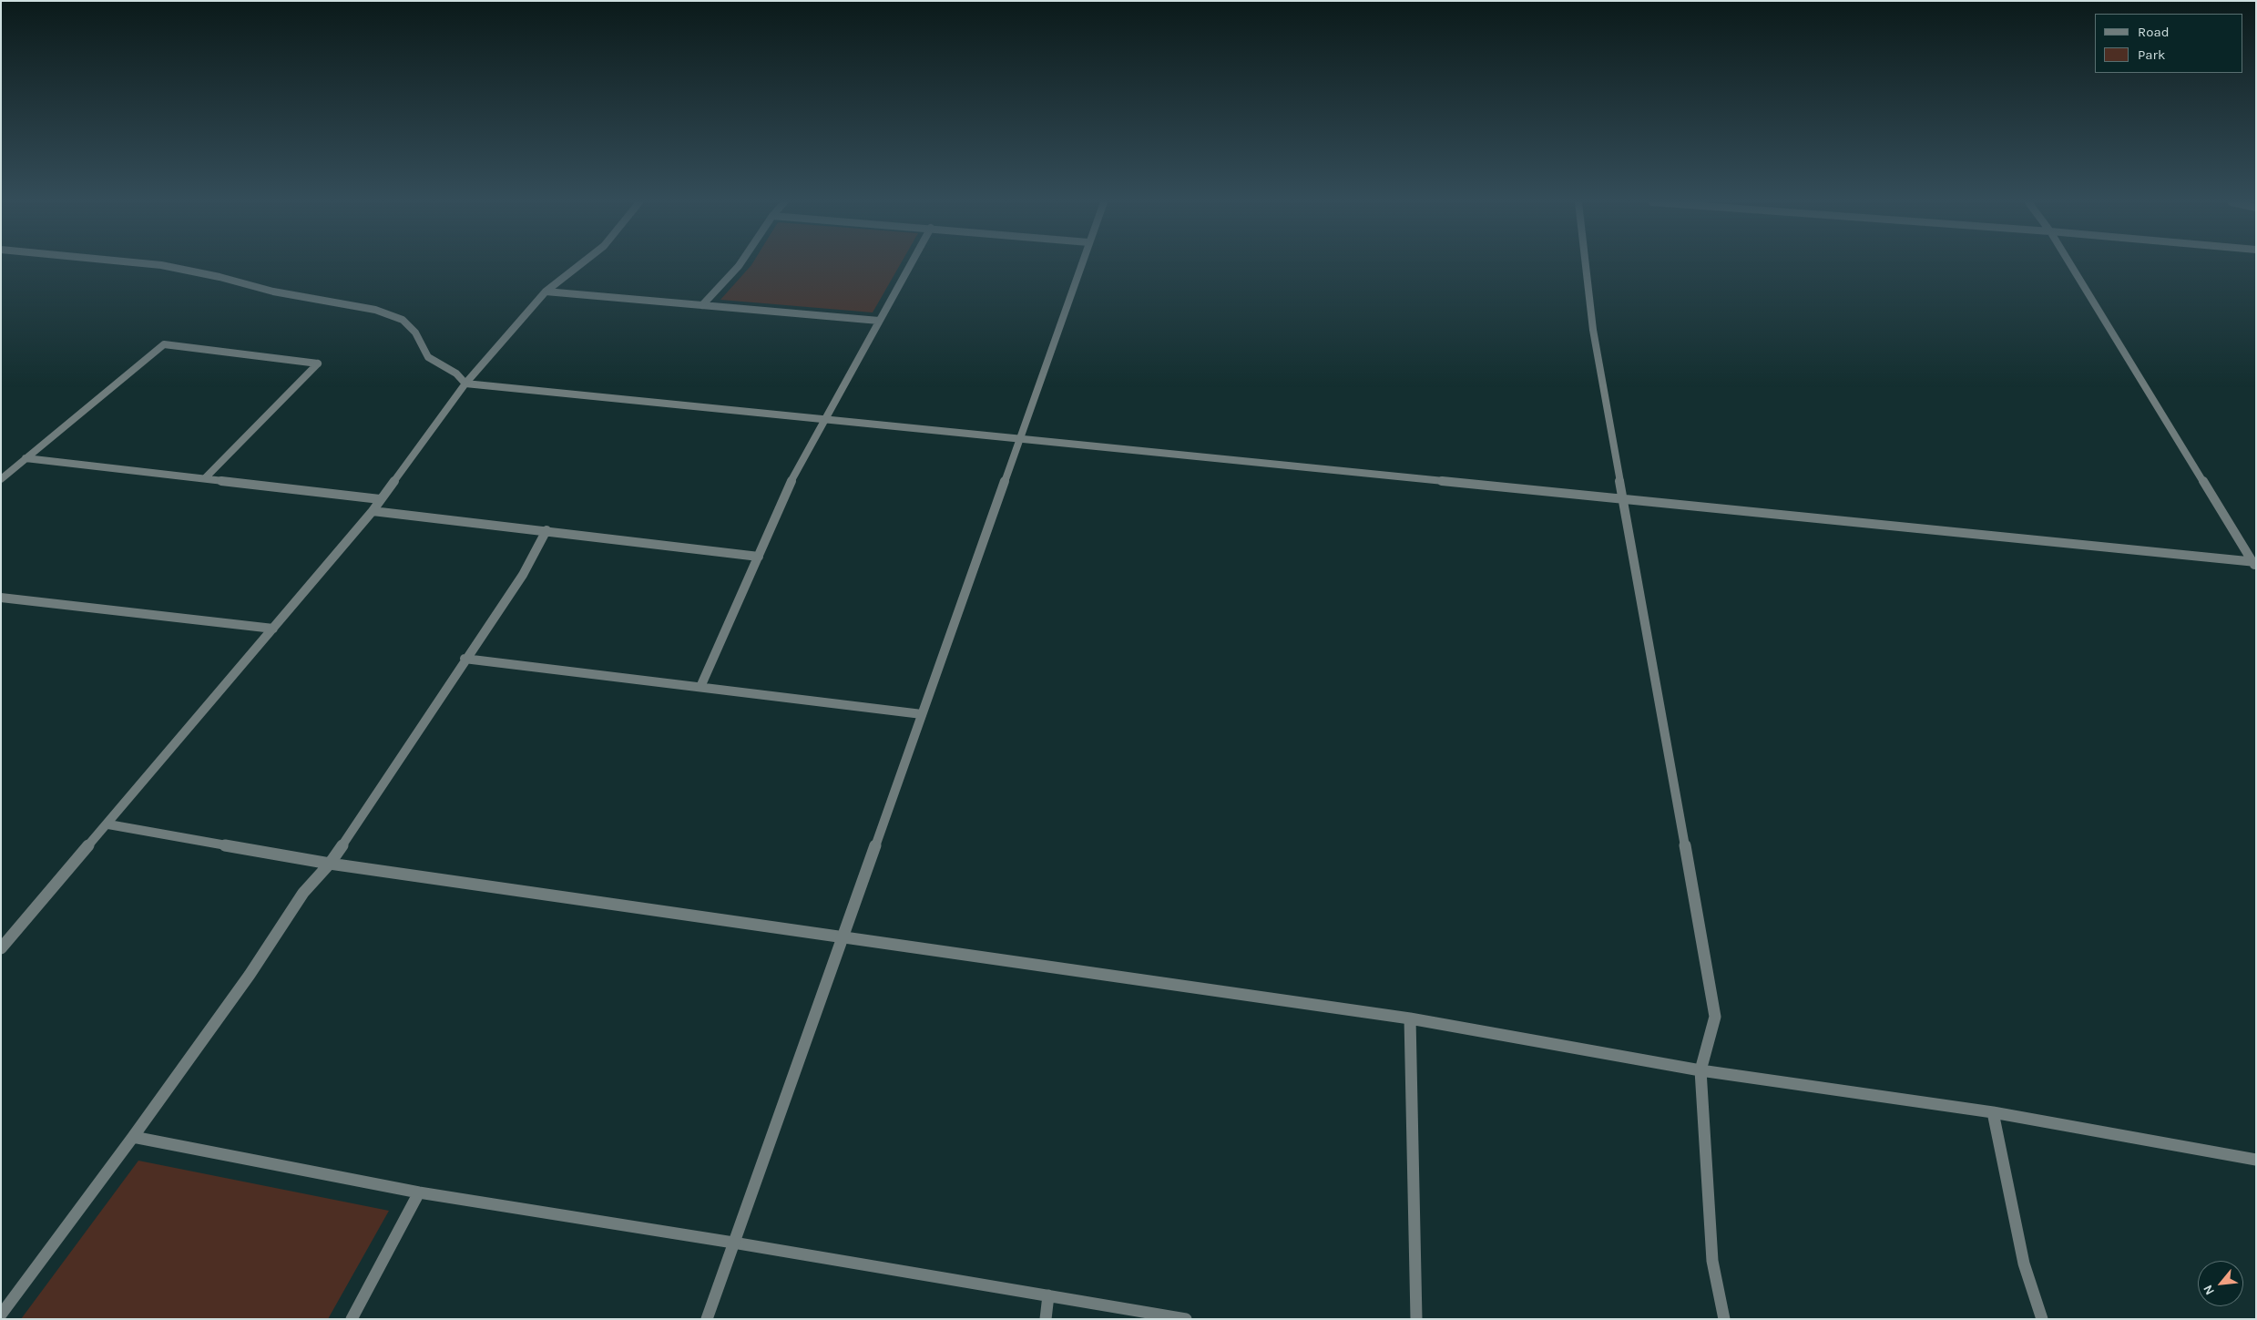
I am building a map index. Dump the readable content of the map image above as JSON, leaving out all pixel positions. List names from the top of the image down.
{
  "legend": ["Road", "Park"],
  "north": "bottom left"
}
